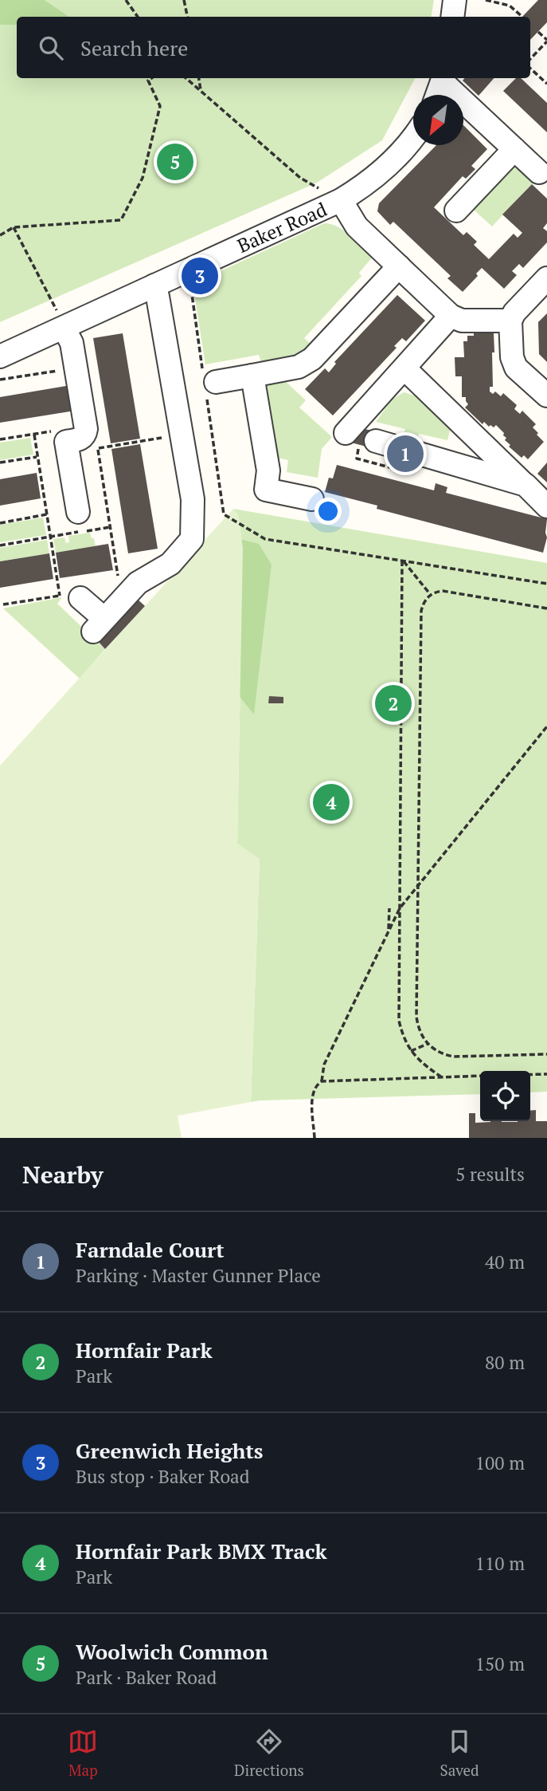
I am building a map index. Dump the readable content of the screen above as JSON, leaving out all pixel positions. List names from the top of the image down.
{
  "streets": {
    "street": ["Baker Road"]
  },
  "north": "bottom left",
  "page": {
    "search": "Search here",
    "pins": [
      "5",
      "3",
      "1",
      "2",
      "4"
    ],
    "heading": ["Nearby", "5 results"],
    "list": [
      {
        "mark": "1",
        "name": "Farndale Court",
        "note": "Parking · Master Gunner Place",
        "value": "40 m"
      },
      {
        "mark": "2",
        "name": "Hornfair Park",
        "note": "Park",
        "value": "80 m"
      },
      {
        "mark": "3",
        "name": "Greenwich Heights",
        "note": "Bus stop · Baker Road",
        "value": "100 m"
      },
      {
        "mark": "4",
        "name": "Hornfair Park BMX Track",
        "note": "Park",
        "value": "110 m"
      },
      {
        "mark": "5",
        "name": "Woolwich Common",
        "note": "Park · Baker Road",
        "value": "150 m"
      }
    ],
    "nav": ["Map", "Directions", "Saved"]
  }
}
